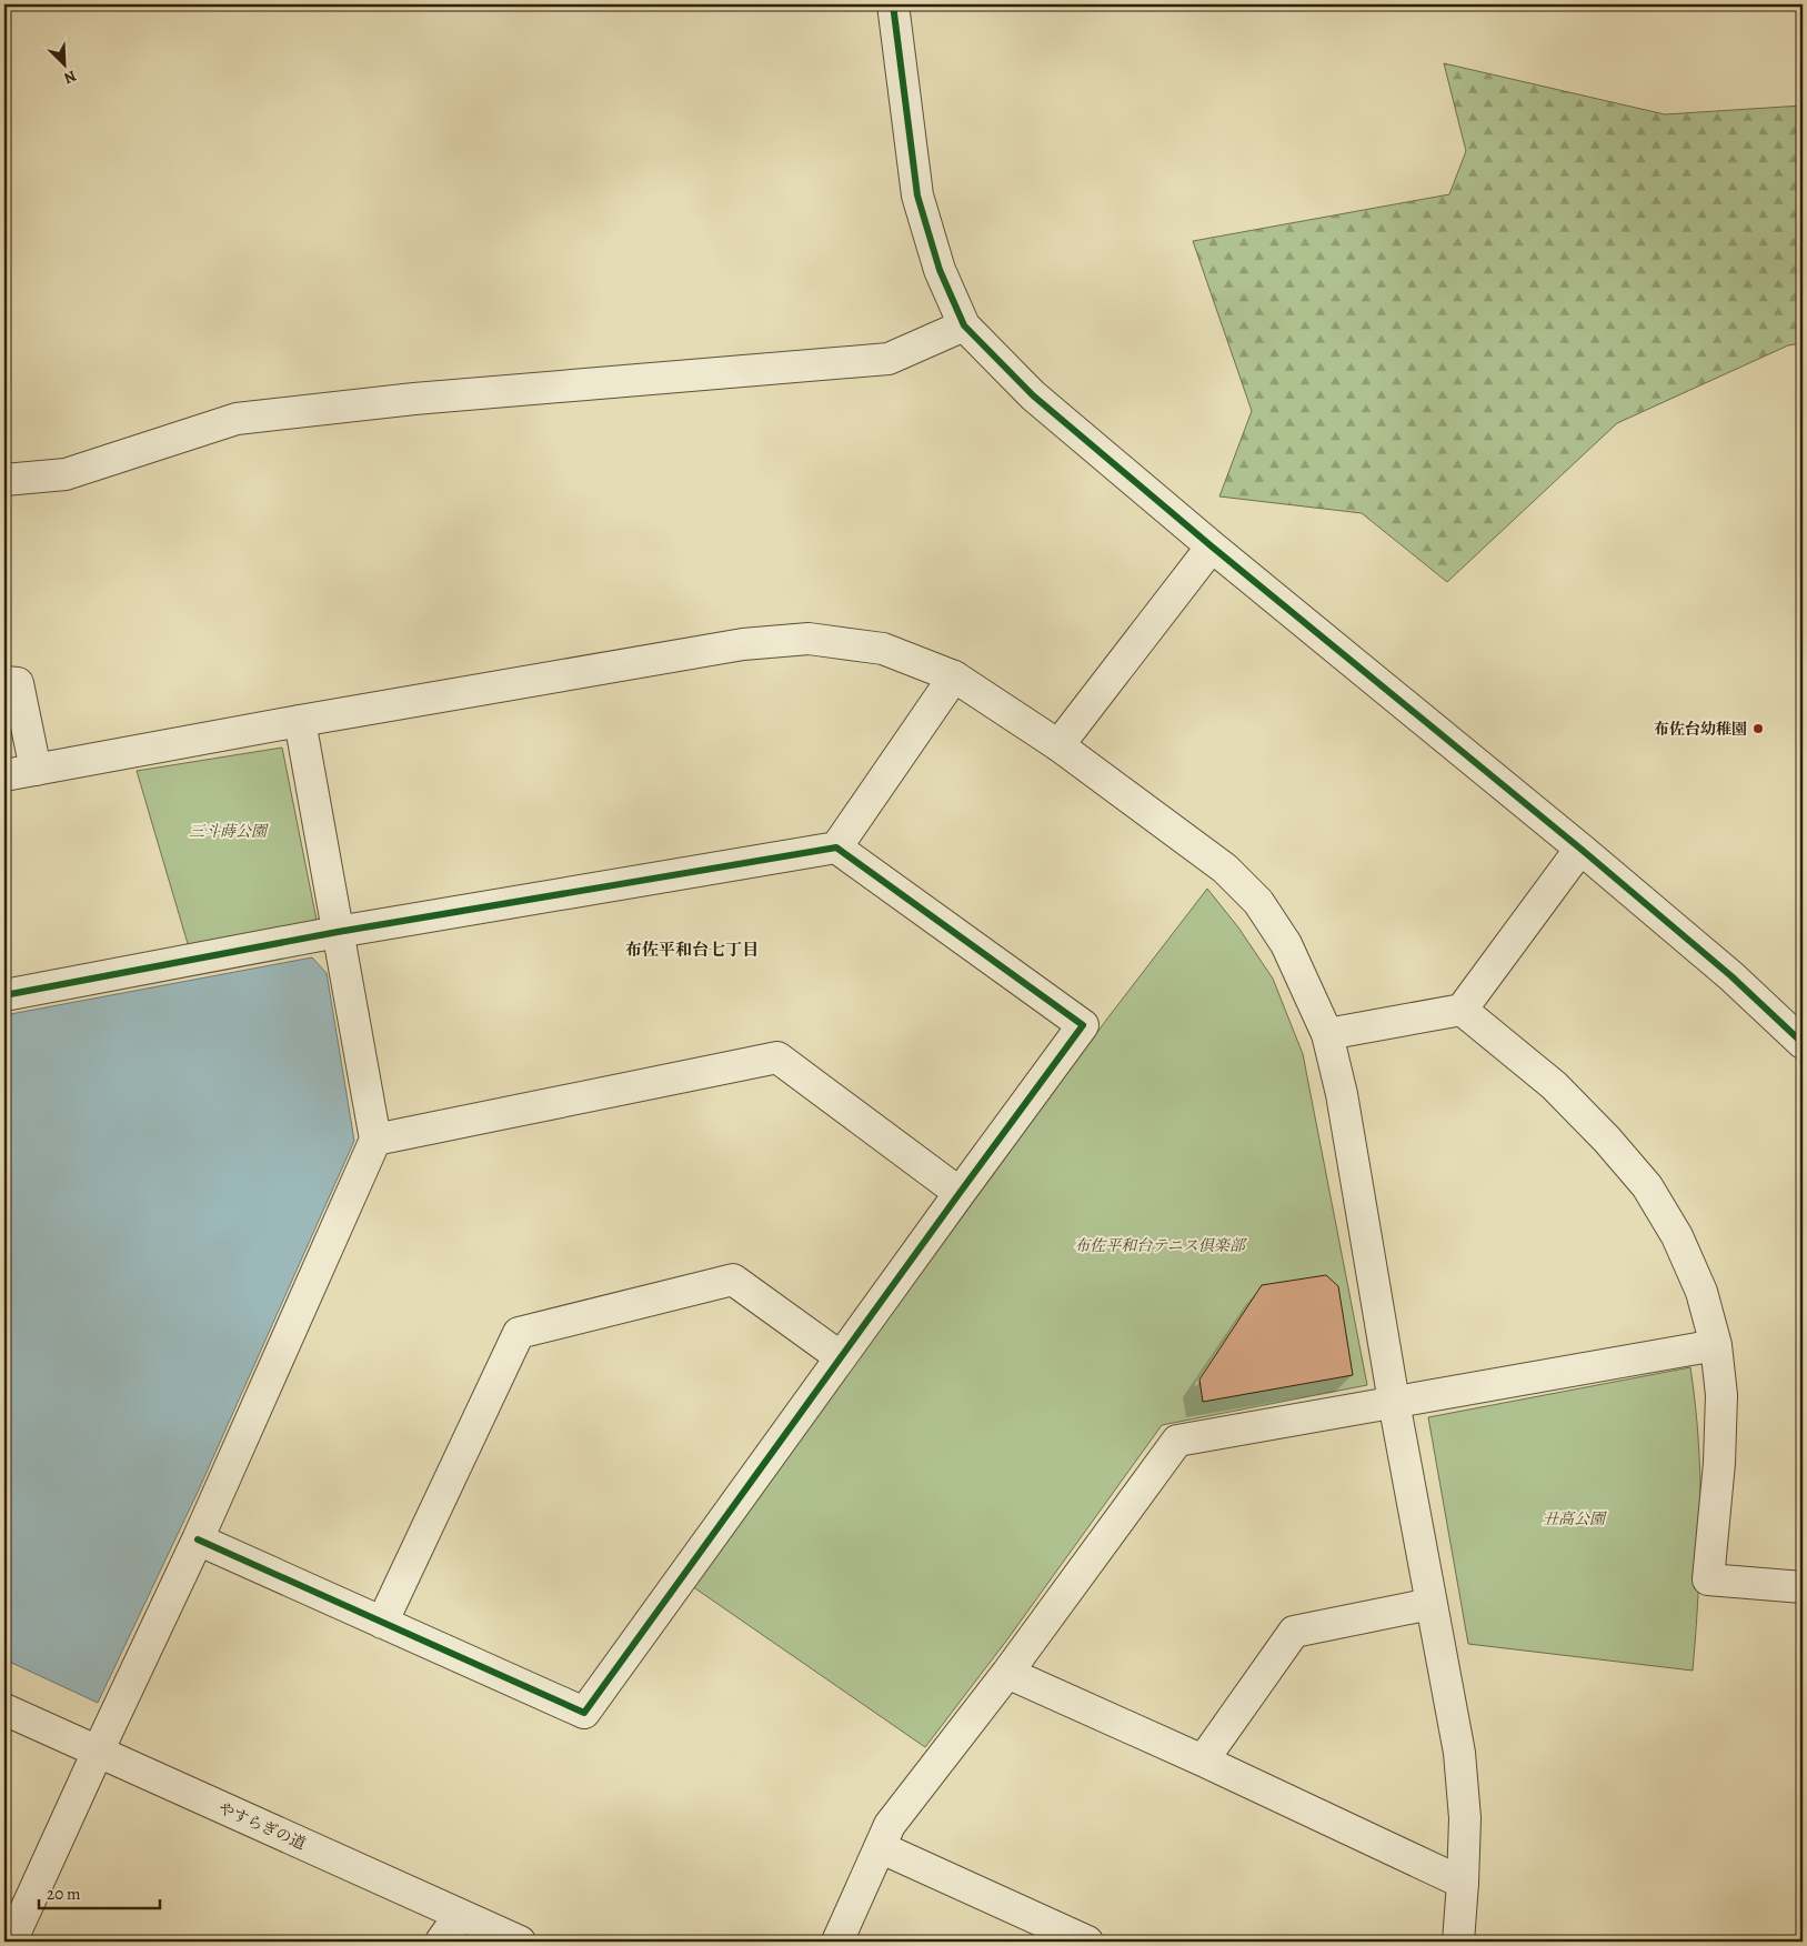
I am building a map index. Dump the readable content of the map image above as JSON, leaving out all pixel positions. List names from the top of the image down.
{
  "streets": {
    "street": ["やすらぎの道"]
  },
  "districts": ["布佐平和台七丁目"],
  "parks": ["三斗蒔公園", "布佐平和台テニス倶楽部", "丑高公園"],
  "places": ["布佐台幼稚園"],
  "scale_bar": "20 m",
  "north": "bottom right"
}
